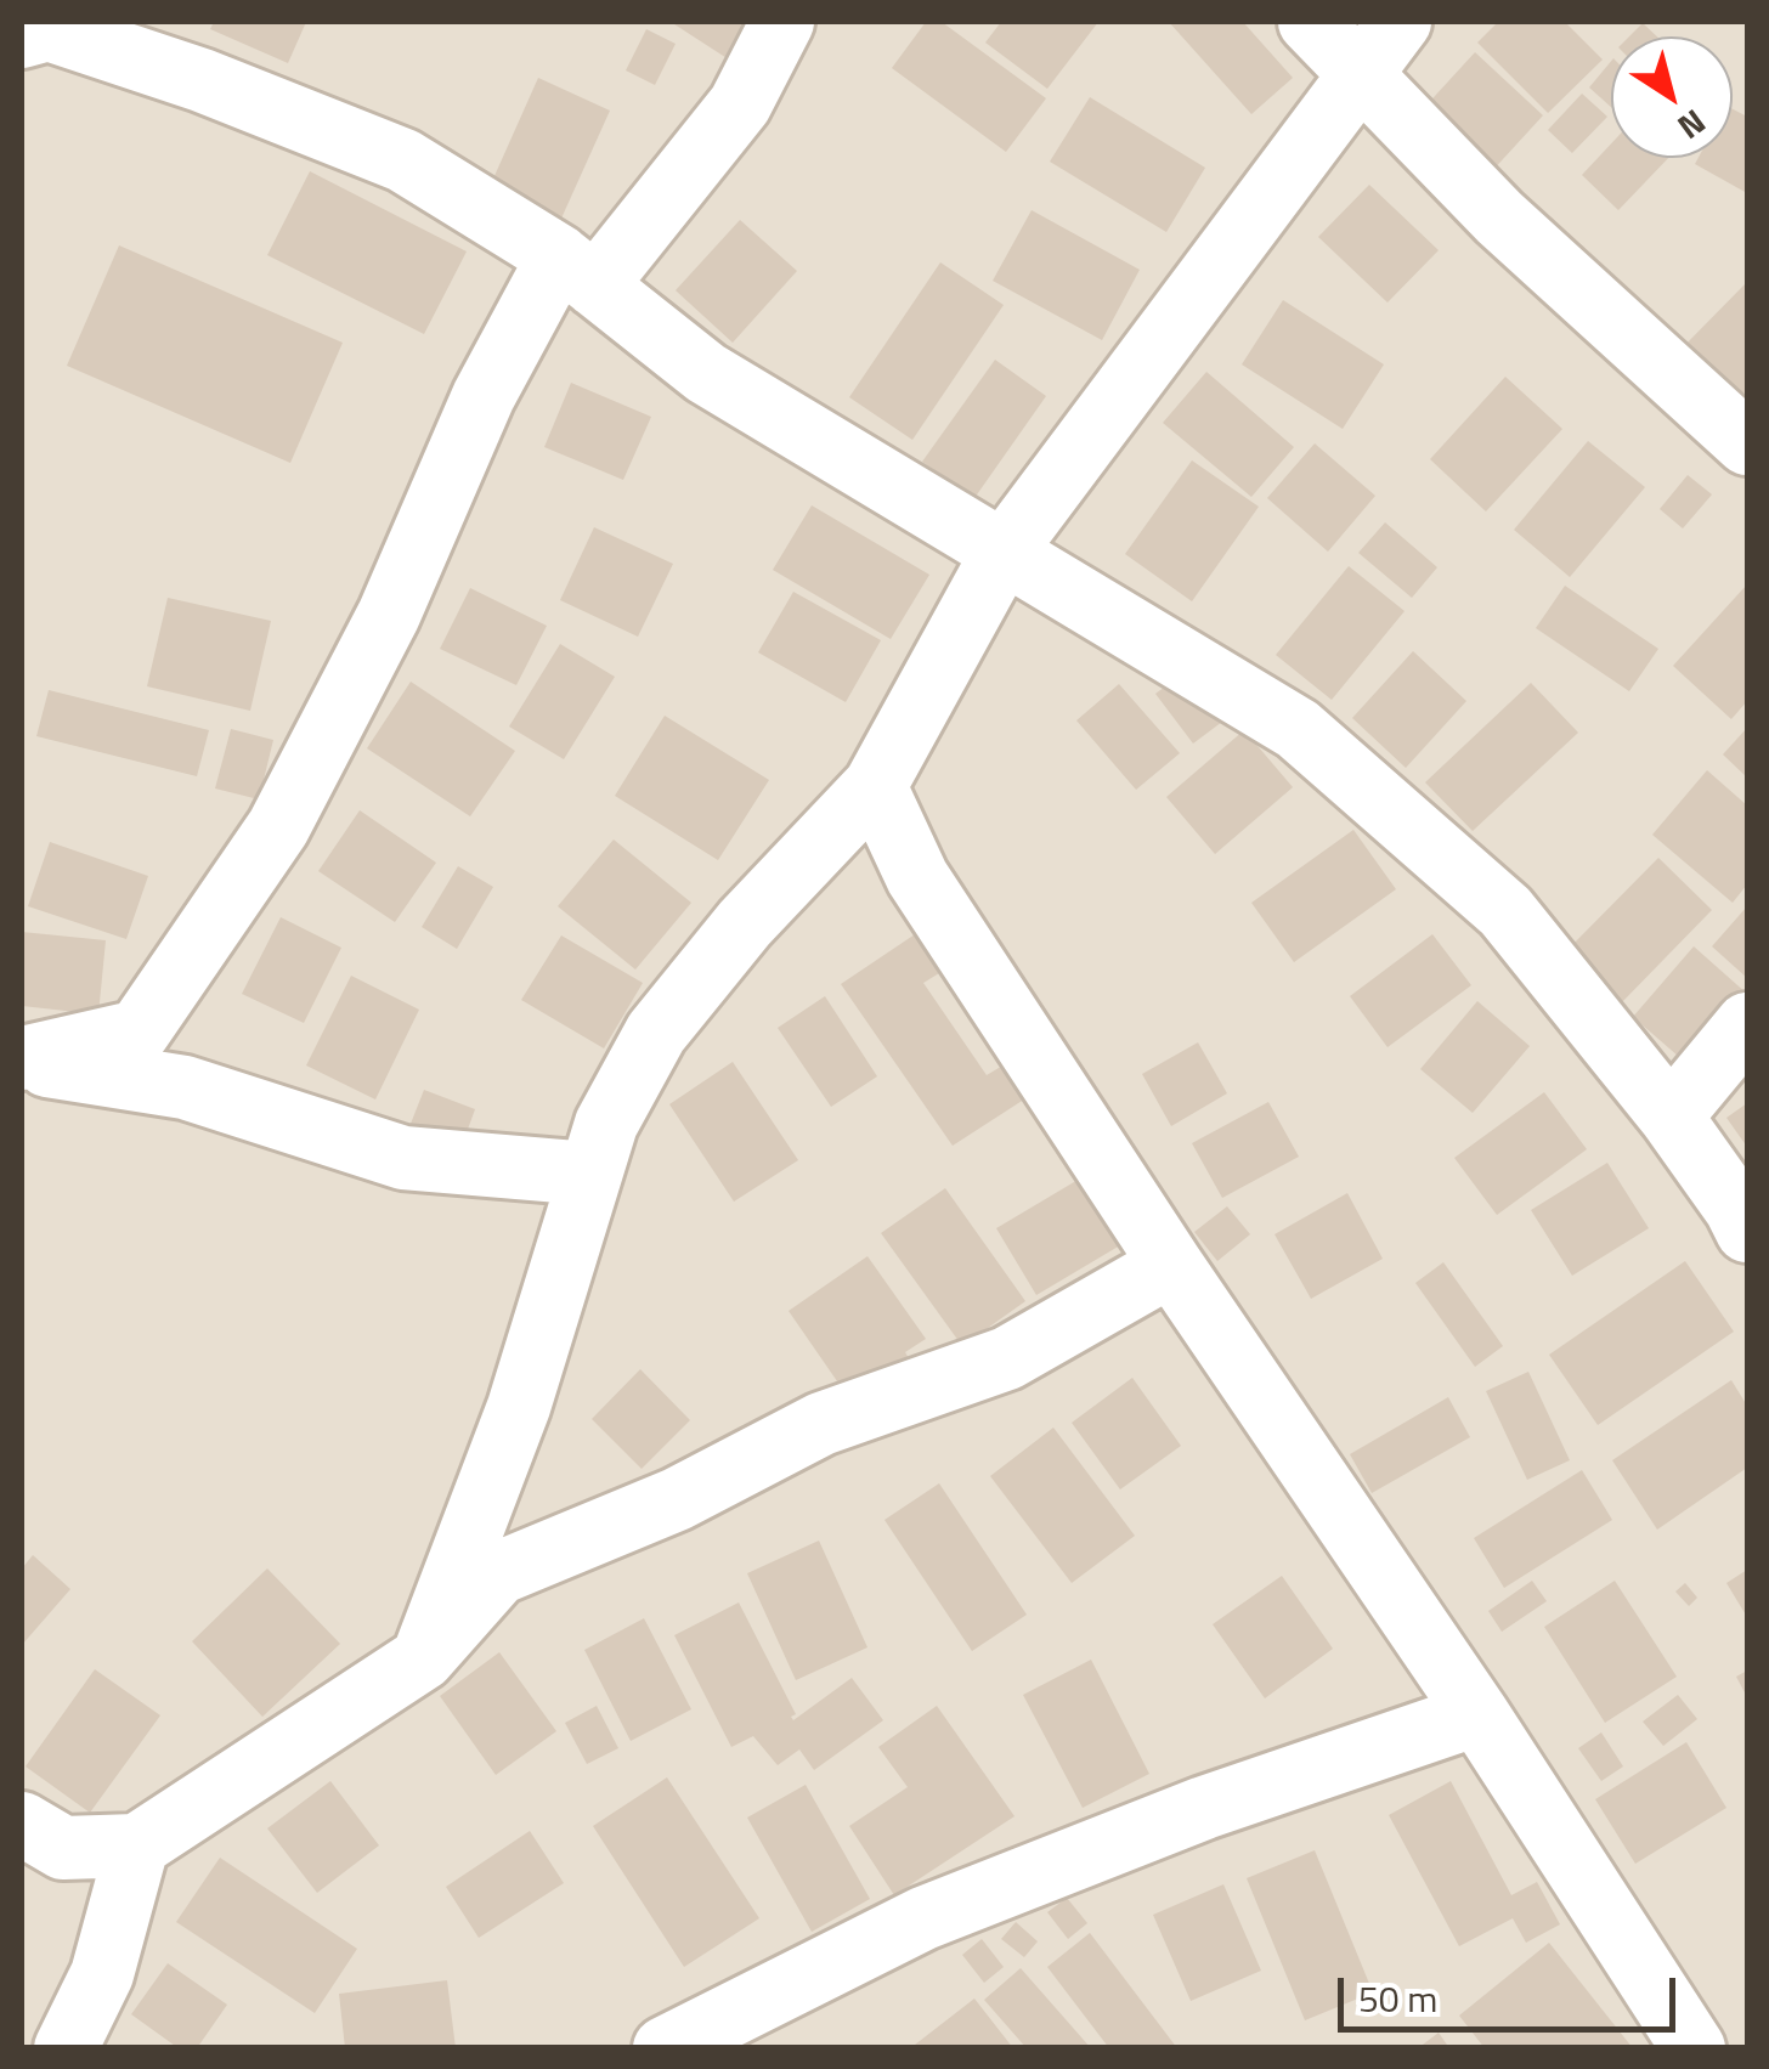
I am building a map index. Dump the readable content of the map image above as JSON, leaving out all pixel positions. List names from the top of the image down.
{
  "scale_bar": "50 m",
  "north": "bottom right"
}
